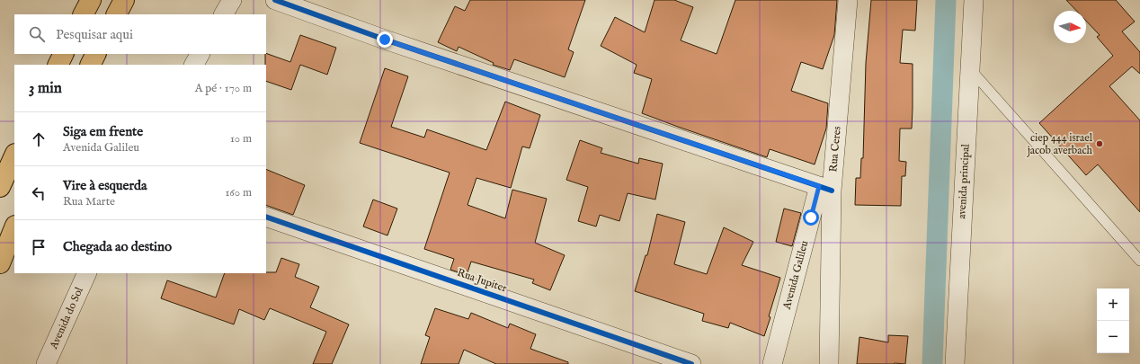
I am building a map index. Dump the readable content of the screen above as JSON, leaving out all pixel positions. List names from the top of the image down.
{
  "streets": {
    "street": [
      "Rua Ceres",
      "avenida principal",
      "Avenida Galileu",
      "Rua Jupiter",
      "Avenida do Sol"
    ]
  },
  "crossings": [
    ["Rua Ceres", "Avenida Galileu"]
  ],
  "places": ["ciep 444 israel jacob averbach"],
  "north": "right",
  "page": {
    "search": "Pesquisar aqui",
    "heading": ["3 min", "A pé · 170 m"],
    "list": [
      ["Siga em frente", "Avenida Galileu", "10 m"],
      ["Vire à esquerda", "Rua Marte", "160 m"],
      "Chegada ao destino"
    ],
    "map_buttons": ["+", "−"]
  }
}
